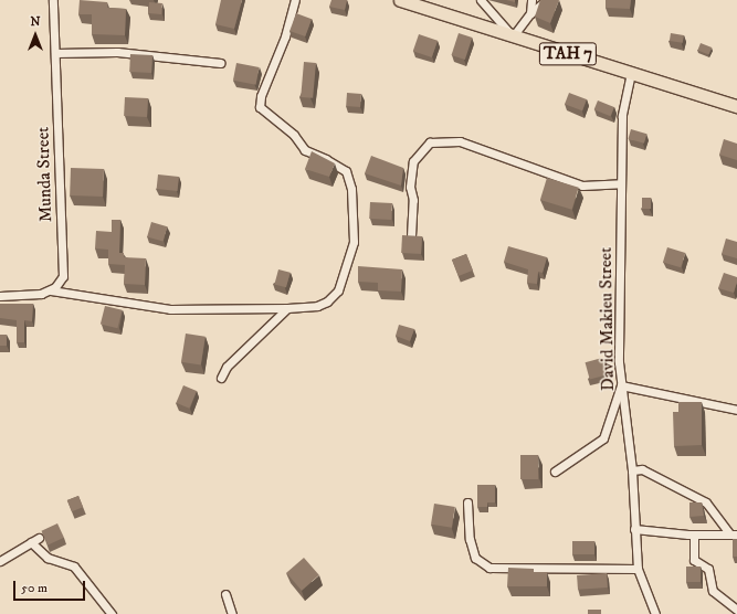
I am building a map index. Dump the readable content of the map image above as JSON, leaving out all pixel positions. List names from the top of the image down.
{
  "streets": {
    "highway": ["TAH 7"],
    "street": ["Munda Street", "David Makieu Street"]
  },
  "crossings": [
    ["TAH 7", "David Makieu Street"]
  ],
  "scale_bar": "50 m",
  "north": "top"
}
